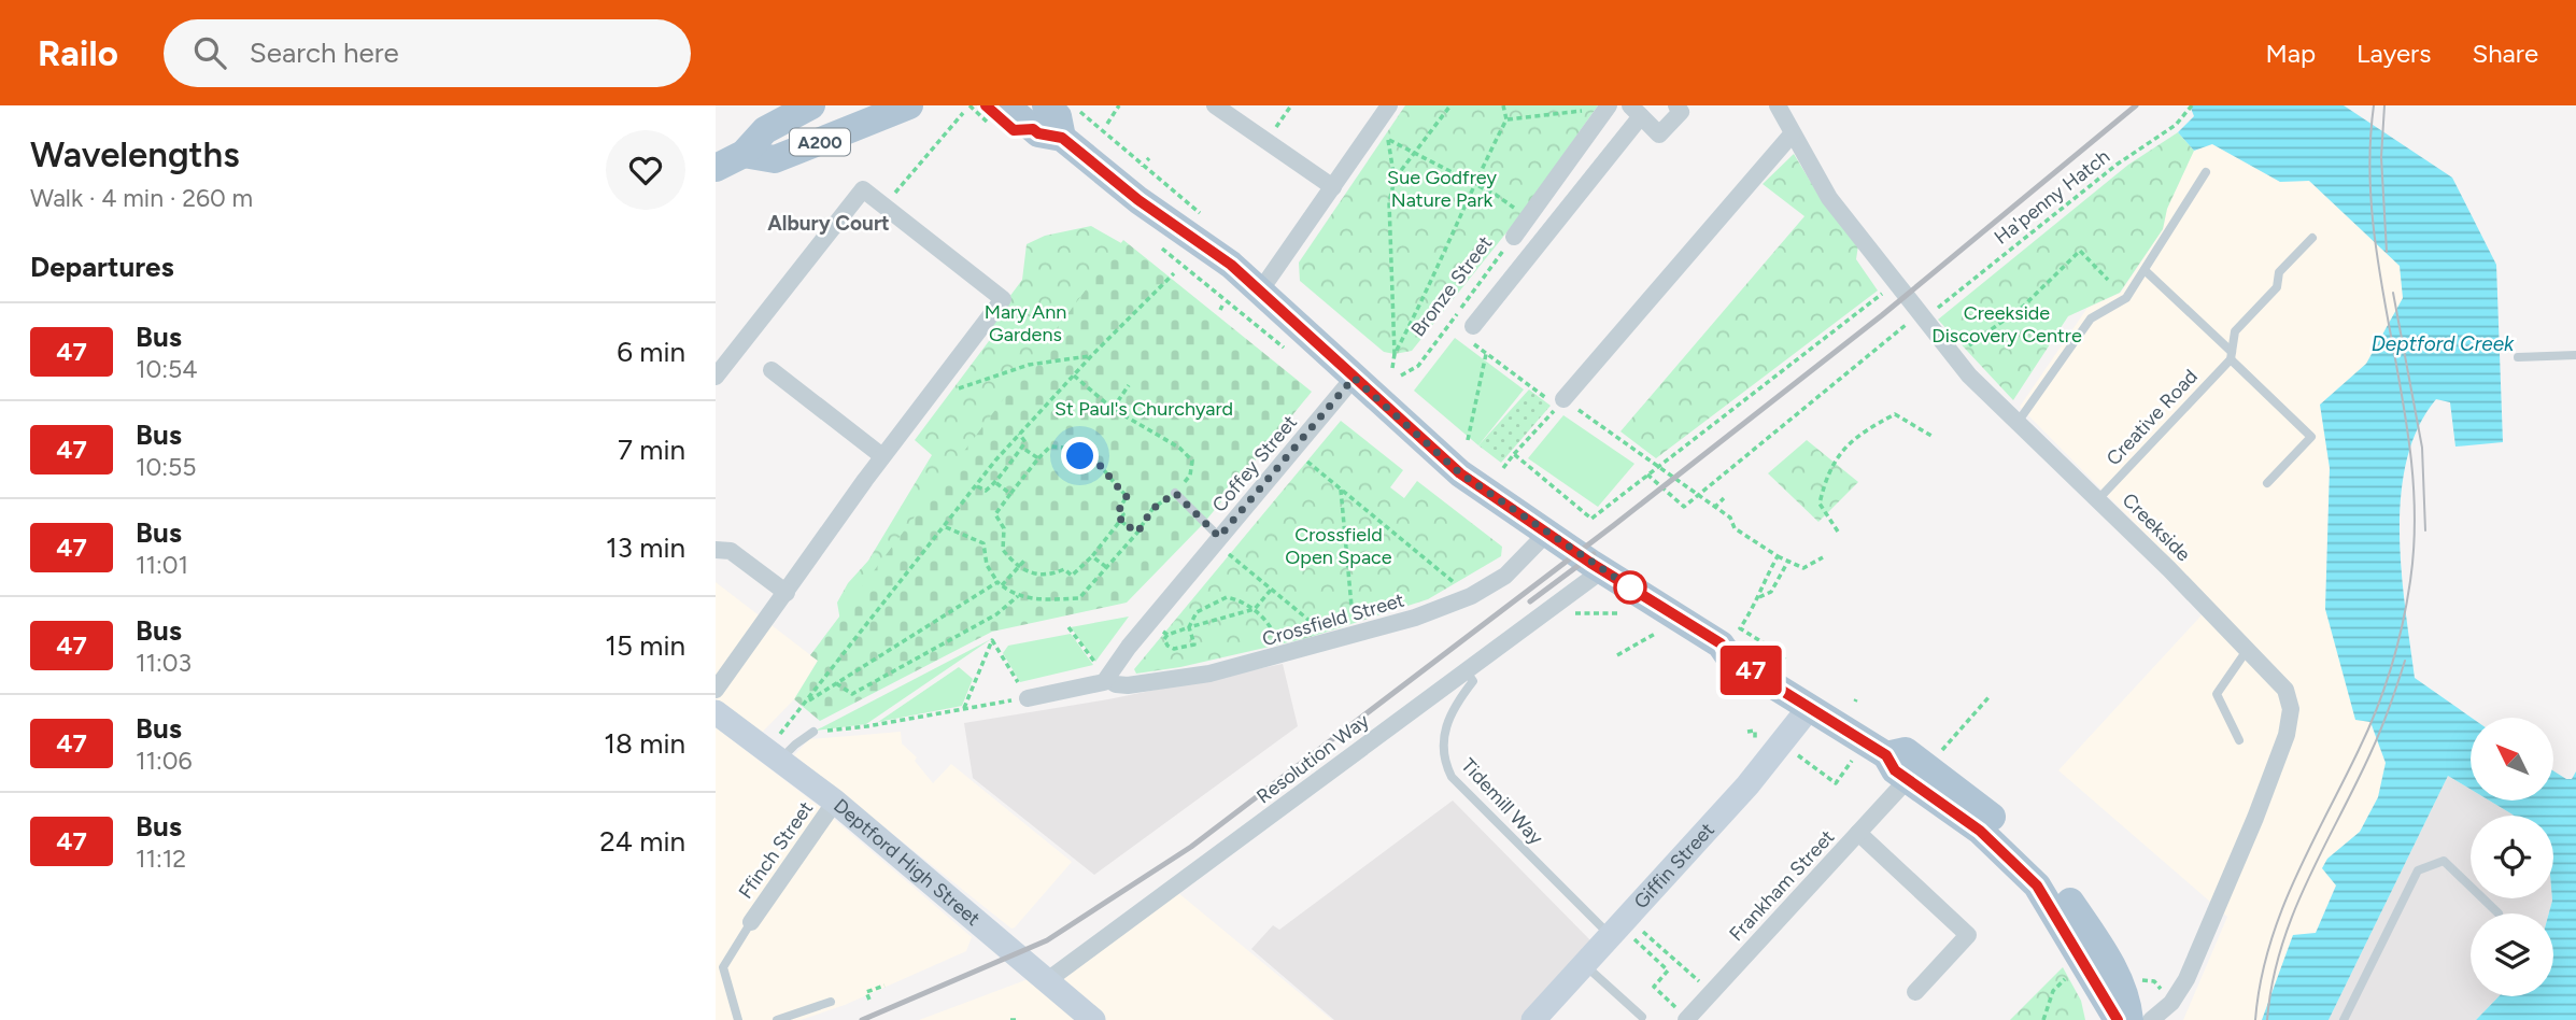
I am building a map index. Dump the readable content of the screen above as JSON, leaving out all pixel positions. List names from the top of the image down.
{
  "streets": {
    "main road": ["A200"],
    "street": [
      "Bronze Street",
      "Coffey Street",
      "Creekside",
      "Crossfield Street",
      "Resolution Way",
      "Ffinch Street",
      "Deptford High Street",
      "Giffin Street",
      "Frankham Street"
    ],
    "lane": ["Creative Road", "Tidemill Way"],
    "path": ["Ha'penny Hatch"]
  },
  "crossings": [
    ["Creative Road", "Creekside"],
    ["Coffey Street", "Crossfield Street"],
    ["Resolution Way", "Tidemill Way"],
    ["Resolution Way", "Deptford High Street"],
    ["Tidemill Way", "Giffin Street"],
    ["Ffinch Street", "Deptford High Street"]
  ],
  "districts": ["Albury Court"],
  "water": ["Deptford Creek"],
  "parks": [
    "Sue Godfrey Nature Park",
    "Mary Ann Gardens",
    "Creekside Discovery Centre",
    "St Paul's Churchyard",
    "Crossfield Open Space"
  ],
  "lines": ["bus line 47"],
  "north": "top left",
  "page": {
    "header": "Railo",
    "search": "Search here",
    "nav": ["Map", "Layers", "Share"],
    "heading": [
      ["Wavelengths", "Walk · 4 min · 260 m"],
      "Departures"
    ],
    "on_map": "47",
    "list": [
      {
        "mark": "47",
        "name": "Bus",
        "note": "10:54",
        "value": "6 min"
      },
      {
        "mark": "47",
        "name": "Bus",
        "note": "10:55",
        "value": "7 min"
      },
      {
        "mark": "47",
        "name": "Bus",
        "note": "11:01",
        "value": "13 min"
      },
      {
        "mark": "47",
        "name": "Bus",
        "note": "11:03",
        "value": "15 min"
      },
      {
        "mark": "47",
        "name": "Bus",
        "note": "11:06",
        "value": "18 min"
      },
      {
        "mark": "47",
        "name": "Bus",
        "note": "11:12",
        "value": "24 min"
      }
    ]
  }
}
